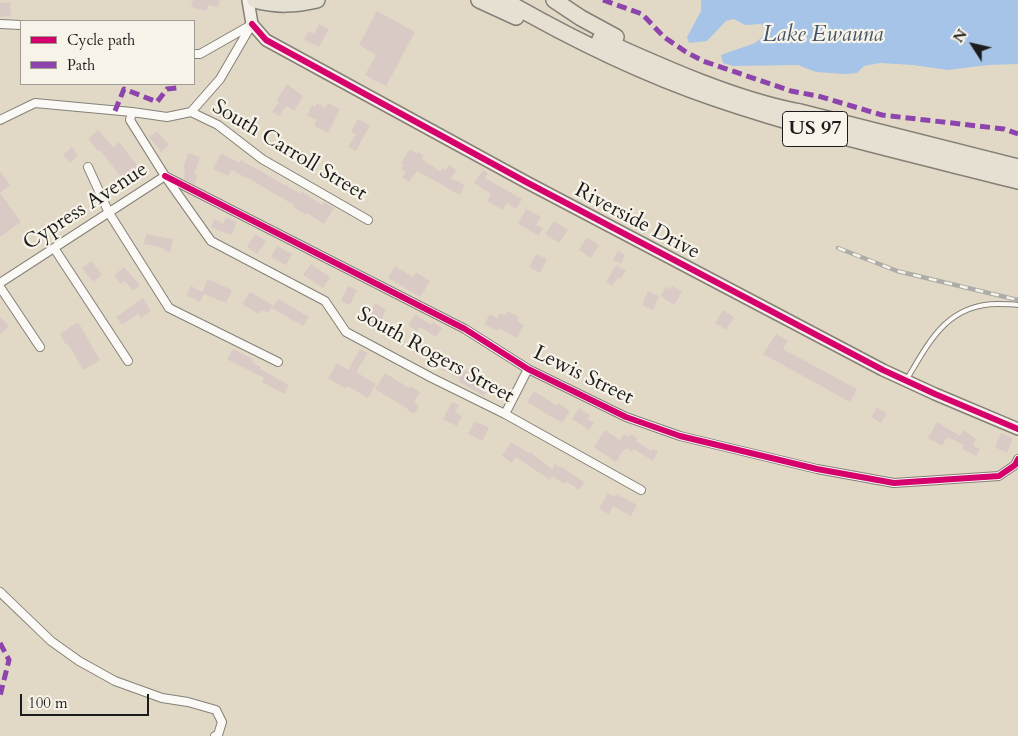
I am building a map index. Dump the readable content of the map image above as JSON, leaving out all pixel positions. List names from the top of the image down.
{
  "streets": {
    "highway": ["US 97"],
    "street": [
      "South Carroll Street",
      "Cypress Avenue",
      "Riverside Drive",
      "South Rogers Street",
      "Lewis Street"
    ]
  },
  "crossings": [
    ["Cypress Avenue", "South Rogers Street"],
    ["Cypress Avenue", "Lewis Street"],
    ["South Rogers Street", "Lewis Street"]
  ],
  "water": ["Lake Ewauna"],
  "legend": ["Cycle path", "Path"],
  "scale_bar": "100 m",
  "north": "top left"
}
